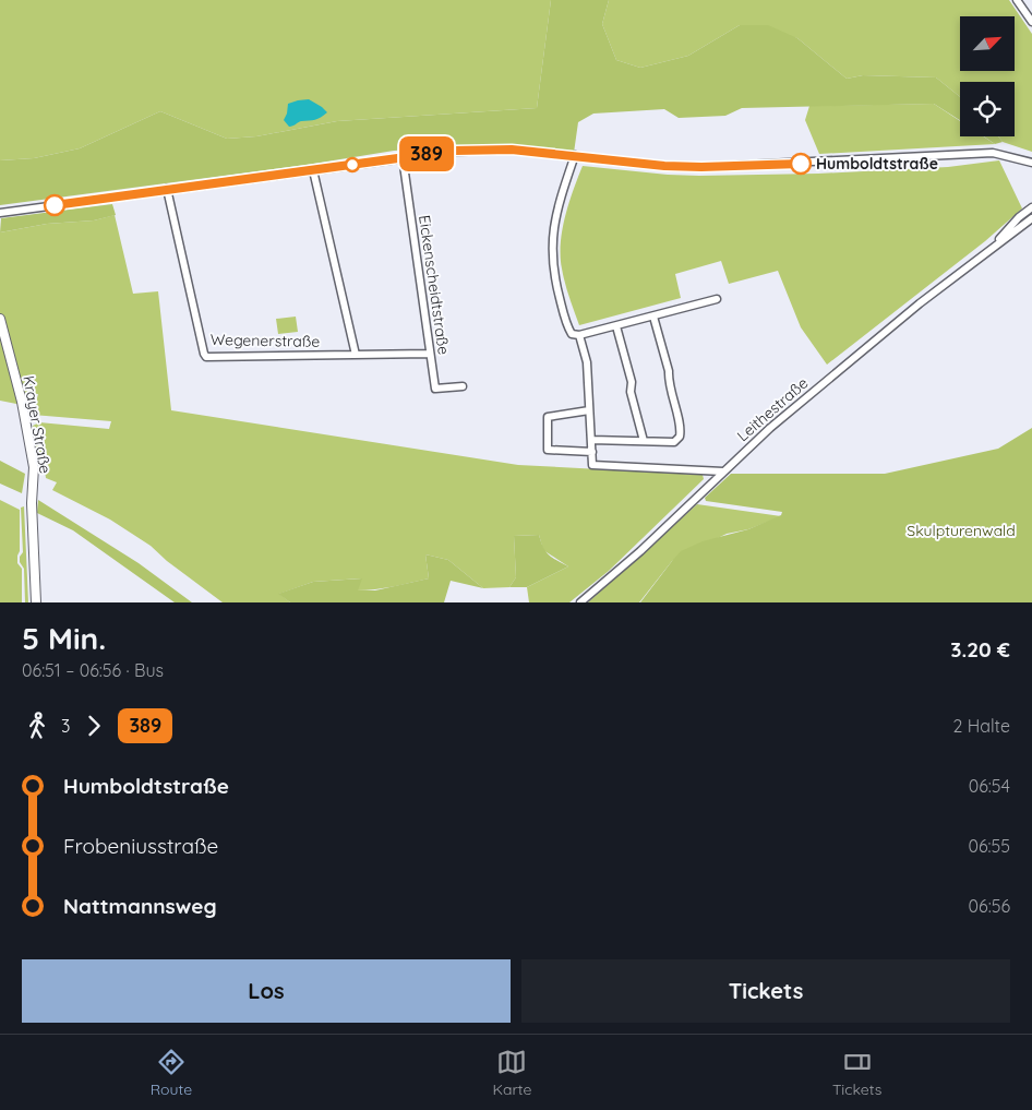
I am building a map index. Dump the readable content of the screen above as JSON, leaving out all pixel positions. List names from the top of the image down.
{
  "streets": {
    "street": [
      "Eickenscheidtstraße",
      "Wegenerstraße",
      "Leithestraße",
      "Krayer Straße"
    ]
  },
  "crossings": [
    ["Eickenscheidtstraße", "Wegenerstraße"]
  ],
  "parks": ["Skulpturenwald"],
  "places": ["Humboldtstraße"],
  "lines": ["bus line 389"],
  "north": "top right",
  "page": {
    "on_map": "389",
    "heading": ["5 Min.", "06:51 – 06:56 · Bus", "3.20 €"],
    "legs": ["3", "389", "2 Halte"],
    "list": [
      {
        "name": "Humboldtstraße",
        "value": "06:54"
      },
      {
        "name": "Frobeniusstraße",
        "value": "06:55"
      },
      {
        "name": "Nattmannsweg",
        "value": "06:56"
      }
    ],
    "buttons": ["Los", "Tickets"],
    "tabs": ["Route", "Karte", "Tickets"]
  }
}
